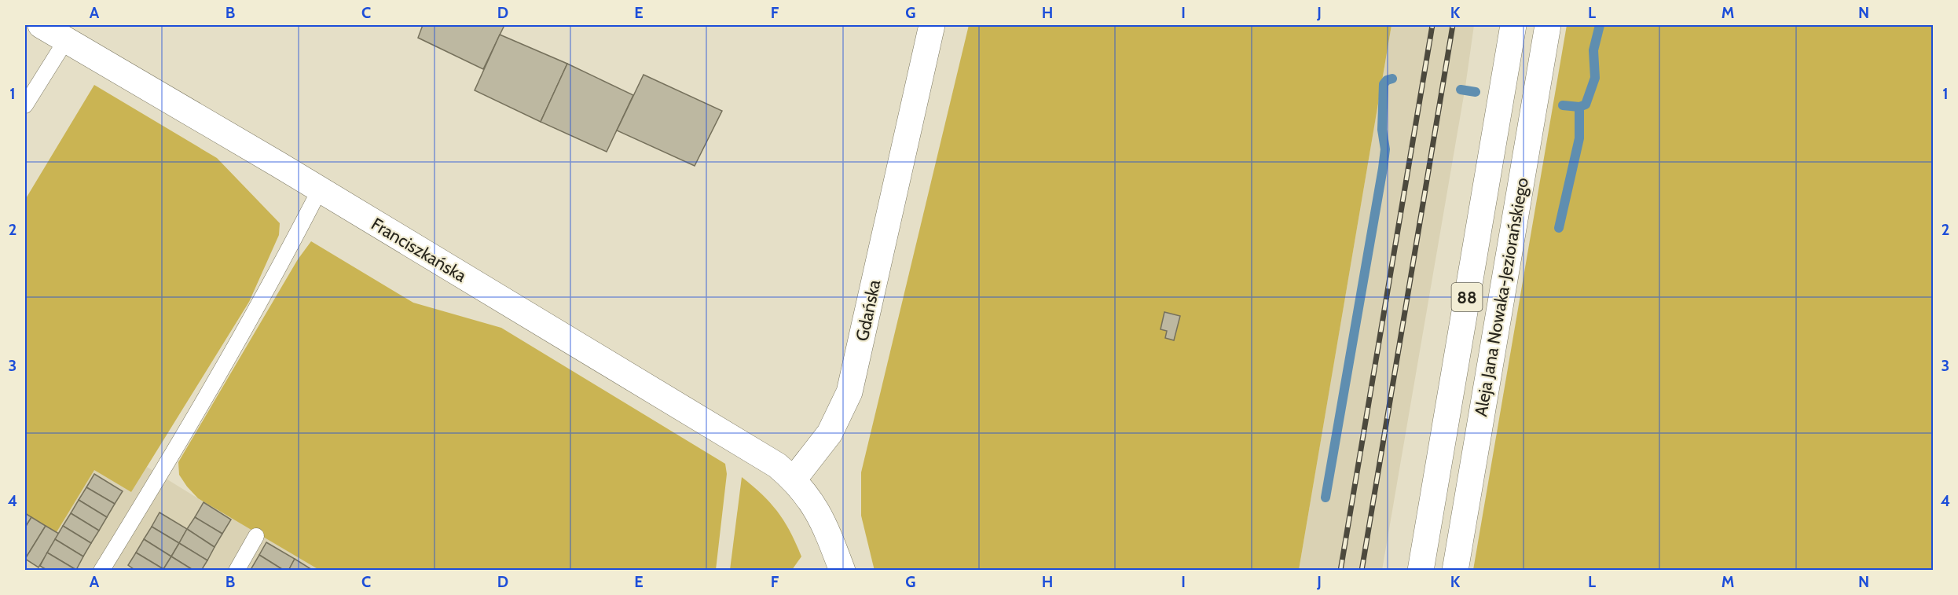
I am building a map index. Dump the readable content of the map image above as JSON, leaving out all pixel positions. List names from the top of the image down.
{
  "streets": {
    "street": [
      "Franciszkańska",
      "88",
      "Aleja Jana Nowaka-Jeziorańskiego",
      "Gdańska"
    ]
  },
  "crossings": [
    ["Franciszkańska", "Gdańska"]
  ],
  "grid": {
    "columns": [
      "A",
      "B",
      "C",
      "D",
      "E",
      "F",
      "G",
      "H",
      "I",
      "J",
      "K",
      "L",
      "M",
      "N"
    ],
    "rows": [
      "1",
      "2",
      "3",
      "4"
    ]
  }
}
